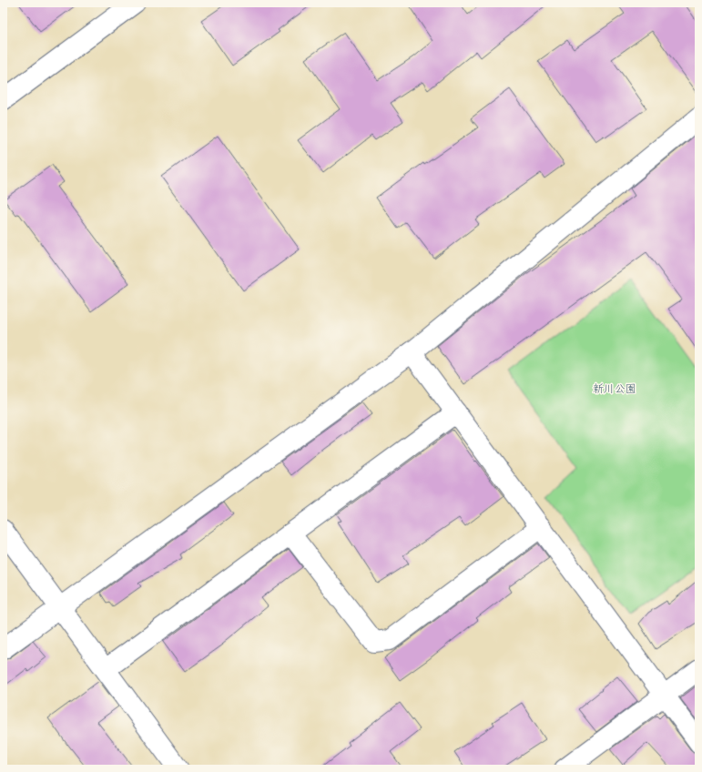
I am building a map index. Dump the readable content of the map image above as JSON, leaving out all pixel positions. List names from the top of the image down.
{
  "parks": ["新川公園"]
}
